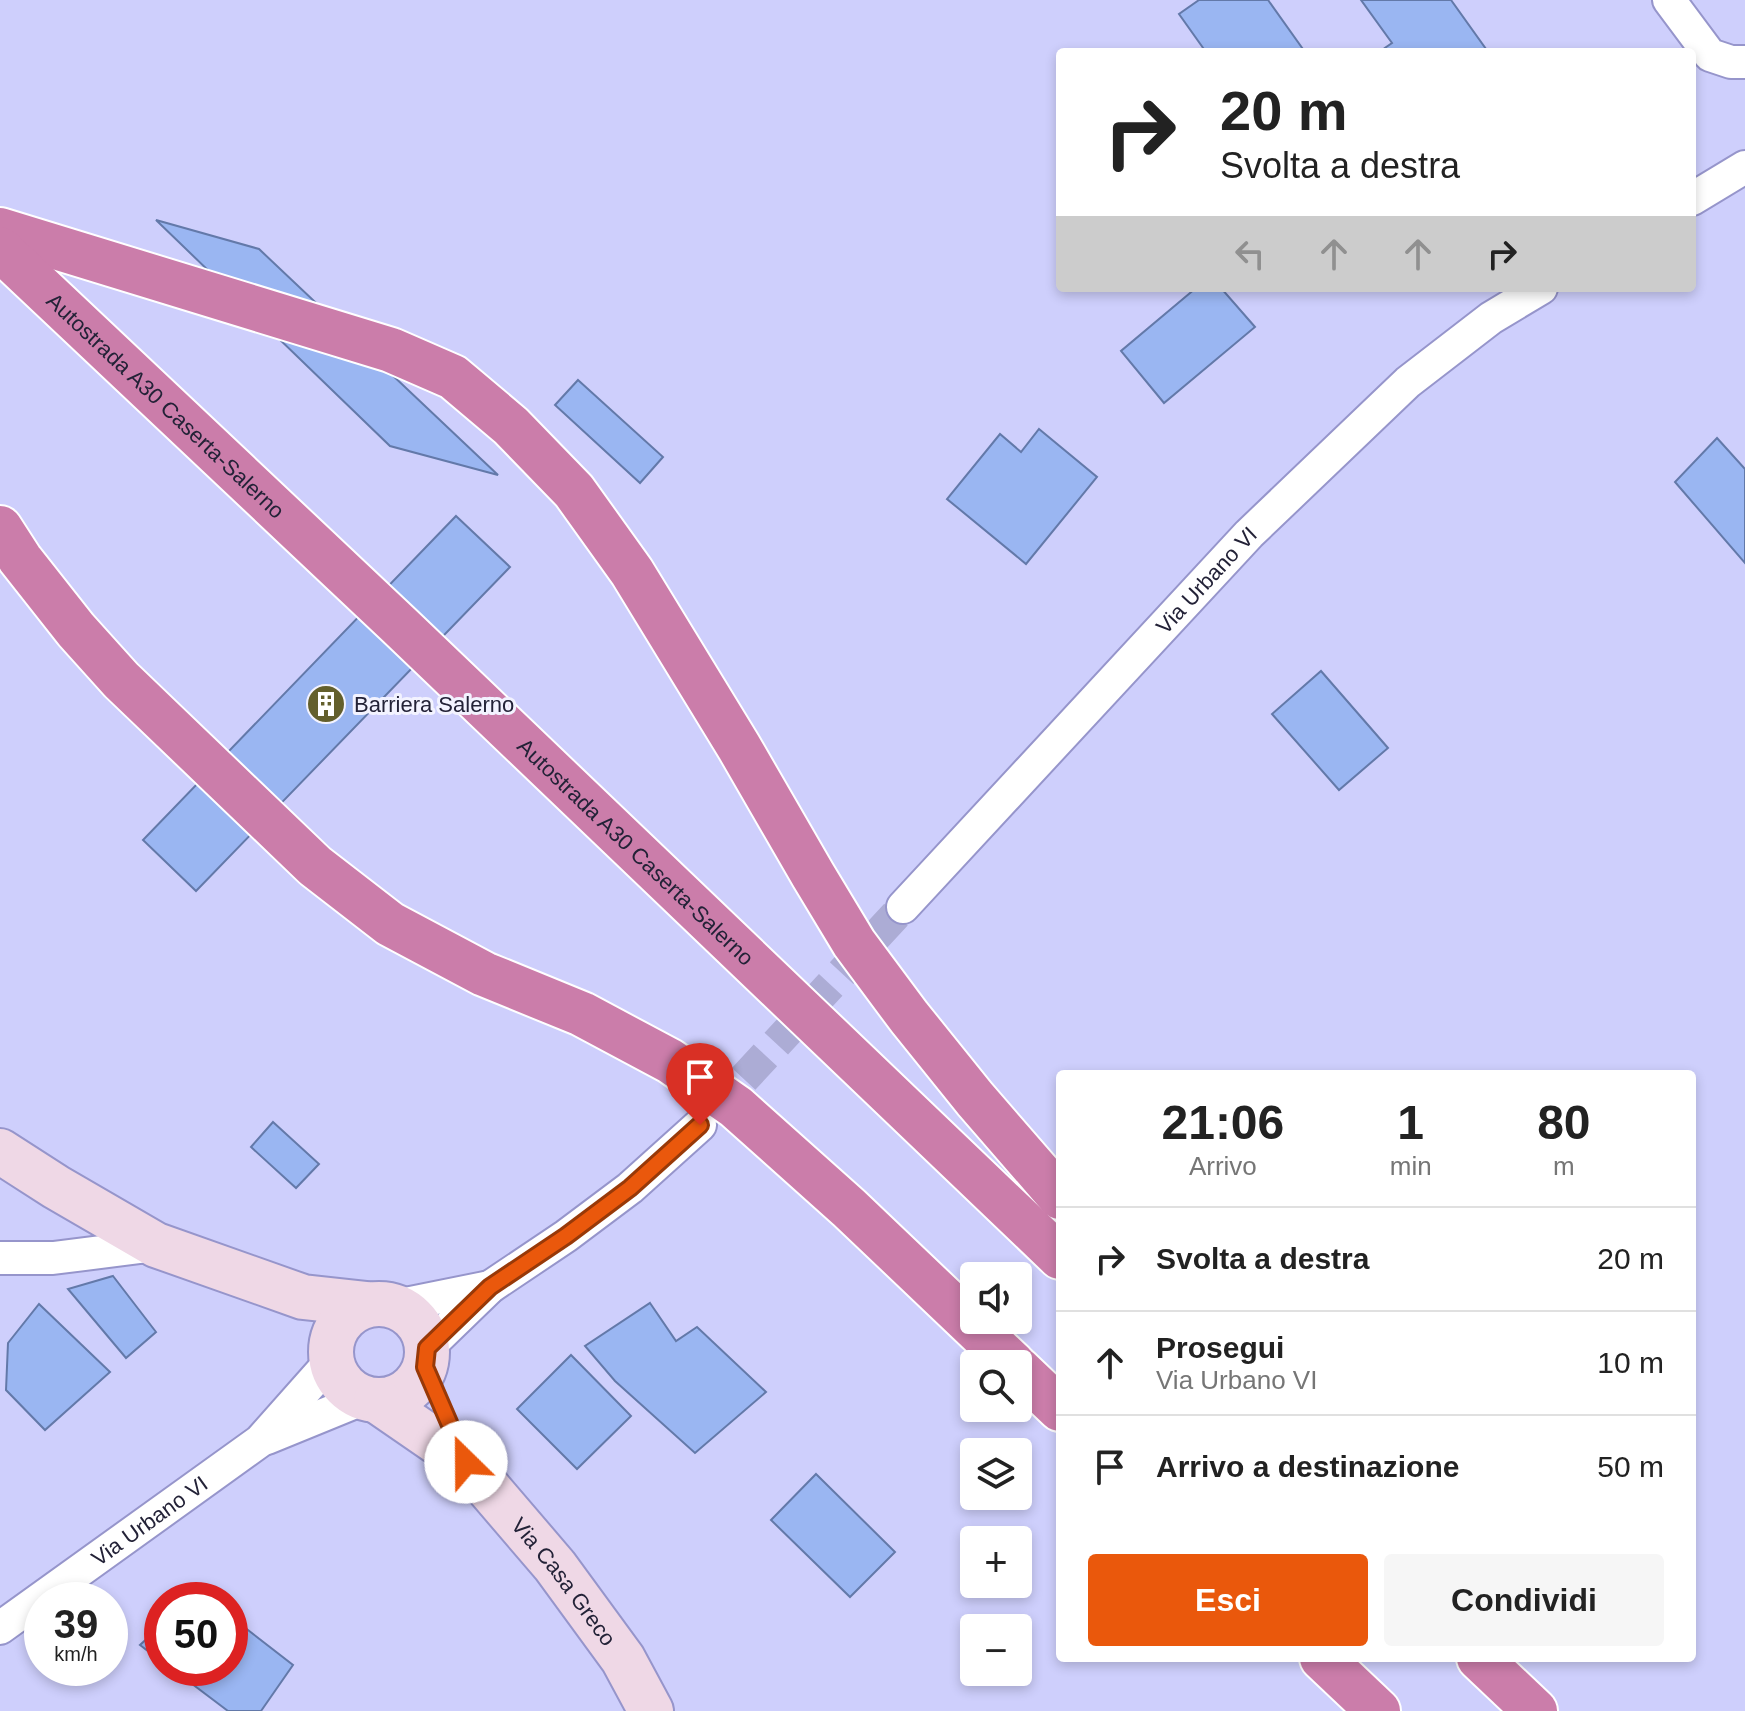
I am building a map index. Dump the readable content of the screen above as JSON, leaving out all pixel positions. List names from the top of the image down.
{
  "streets": {
    "highway": ["Autostrada A30 Caserta-Salerno"],
    "main road": ["Via Casa Greco"],
    "street": ["Via Urbano VI"]
  },
  "places": {
    "building": ["Barriera Salerno"]
  },
  "page": {
    "turn": ["20 m", "Svolta a destra"],
    "eta": [
      "21:06",
      "Arrivo",
      "1",
      "min",
      "80",
      "m"
    ],
    "list": [
      {
        "name": "Svolta a destra",
        "value": "20 m"
      },
      {
        "name": "Prosegui",
        "note": "Via Urbano VI",
        "value": "10 m"
      },
      {
        "name": "Arrivo a destinazione",
        "value": "50 m"
      }
    ],
    "map_buttons": ["+", "−"],
    "buttons": ["Esci", "Condividi"],
    "speed": "39 km/h",
    "limit": "50"
  }
}
